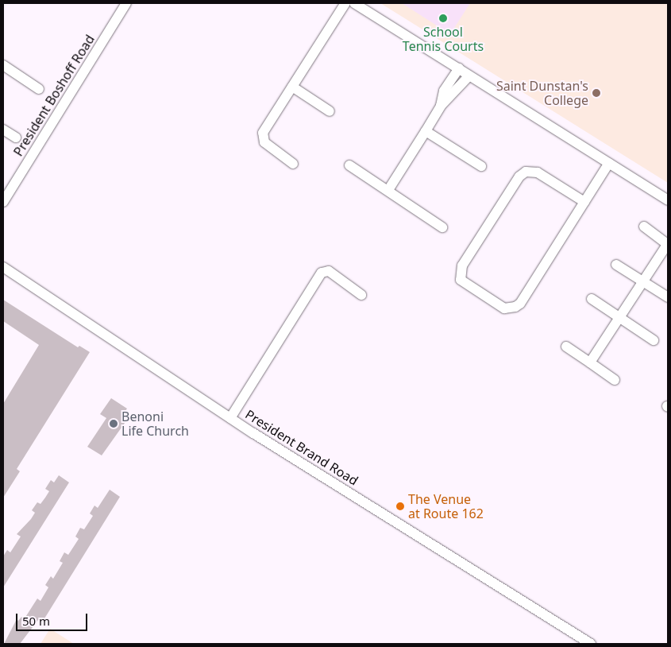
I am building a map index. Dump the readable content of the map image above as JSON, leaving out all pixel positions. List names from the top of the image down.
{
  "streets": {
    "street": ["President Boshoff Road", "President Brand Road"]
  },
  "places": [
    "School Tennis Courts",
    "Saint Dunstan's College",
    "Benoni Life Church",
    "The Venue at Route 162"
  ],
  "scale_bar": "50 m"
}
